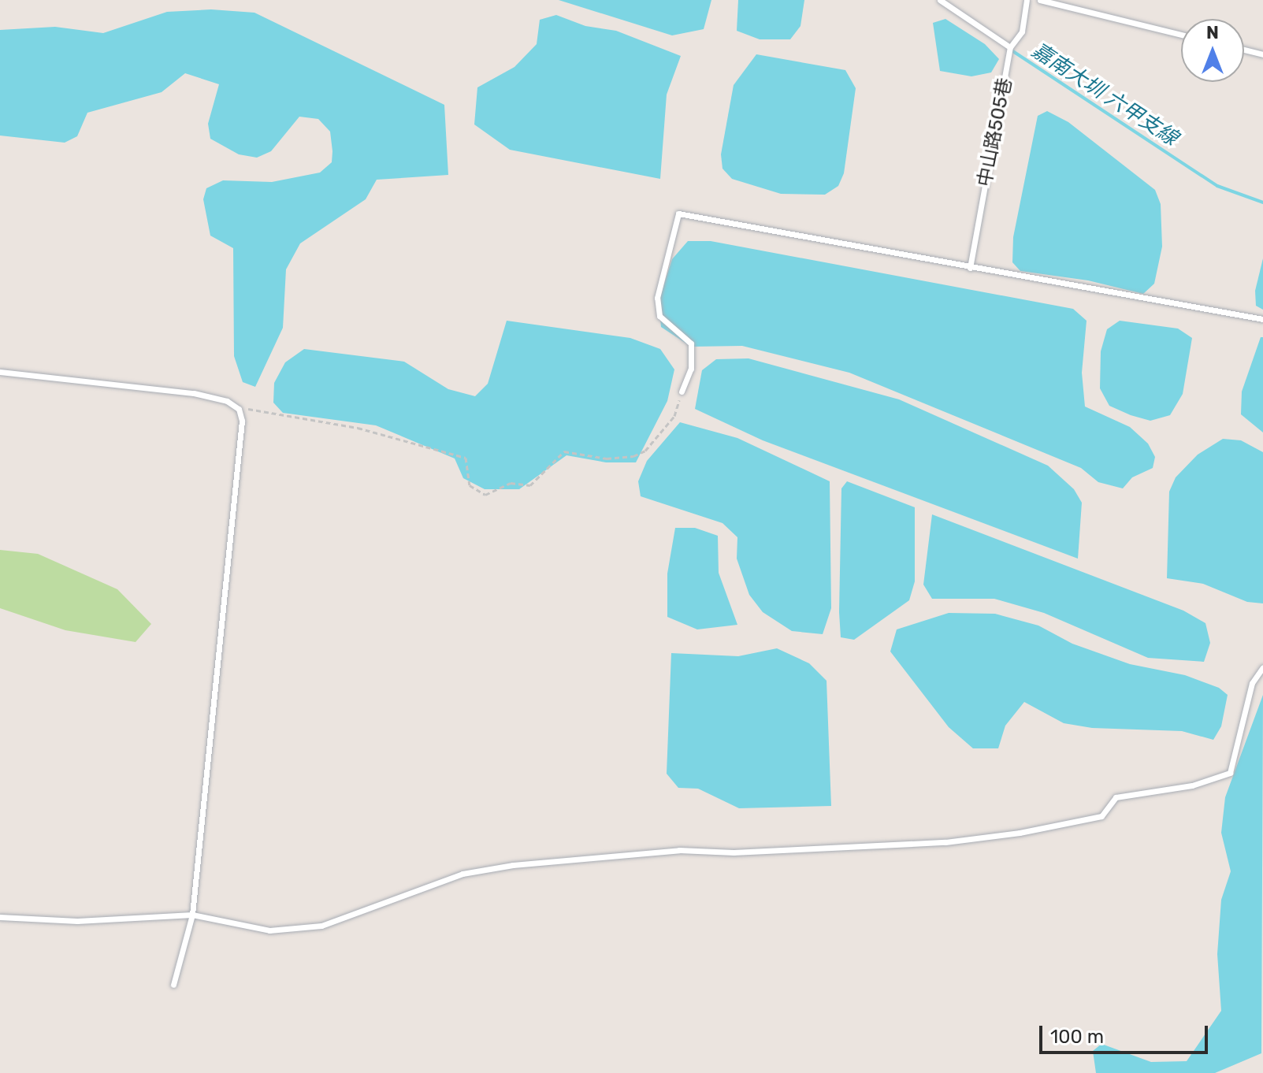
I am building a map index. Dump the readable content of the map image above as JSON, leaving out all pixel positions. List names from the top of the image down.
{
  "streets": {
    "lane": ["中山路505巷"]
  },
  "water": ["嘉南大圳 六甲支線"],
  "scale_bar": "100 m",
  "north": "top"
}
